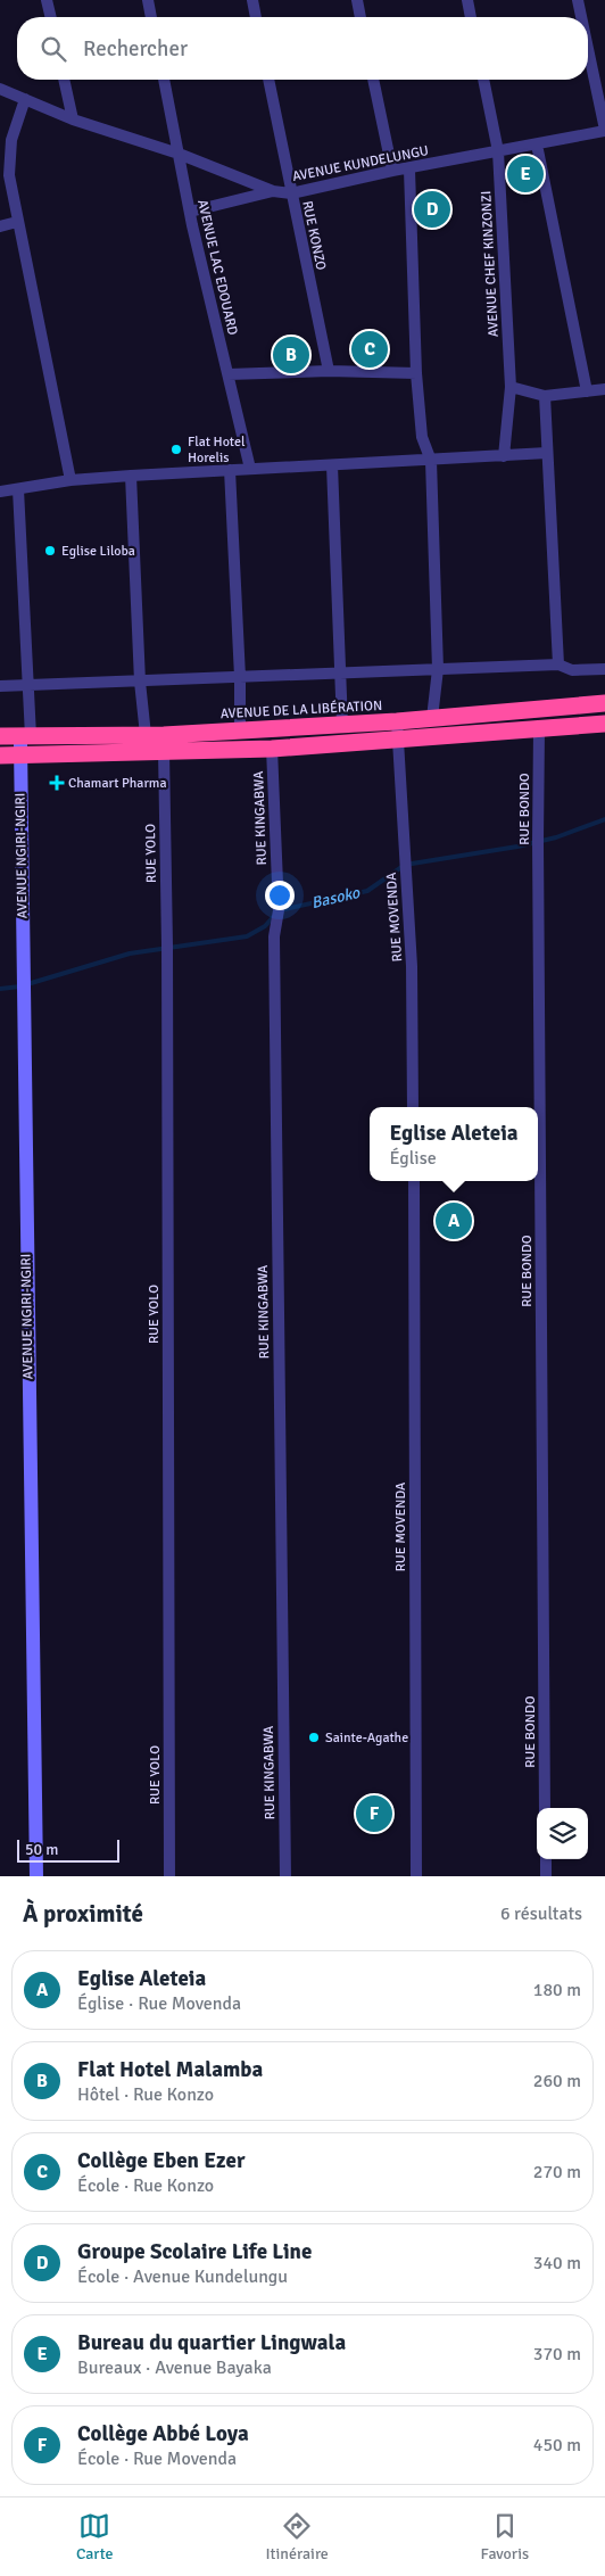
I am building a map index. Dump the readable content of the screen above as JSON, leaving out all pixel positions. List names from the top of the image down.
{
  "streets": {
    "highway": ["AVENUE DE LA LIBÉRATION"],
    "street": [
      "AVENUE KUNDELUNGU",
      "RUE KONZO",
      "AVENUE CHEF KINZONZI",
      "AVENUE LAC EDOUARD",
      "RUE BONDO",
      "RUE KINGABWA",
      "RUE YOLO",
      "AVENUE NGIRI-NGIRI",
      "RUE MOVENDA"
    ]
  },
  "crossings": [
    ["AVENUE KUNDELUNGU", "RUE KONZO"],
    ["AVENUE KUNDELUNGU", "AVENUE CHEF KINZONZI"],
    ["AVENUE KUNDELUNGU", "AVENUE LAC EDOUARD"],
    ["AVENUE DE LA LIBÉRATION", "AVENUE NGIRI-NGIRI"],
    ["AVENUE DE LA LIBÉRATION", "RUE MOVENDA"]
  ],
  "water": ["Basoko"],
  "places": {
    "other": ["Flat Hotel Horelis", "Eglise Liloba", "Sainte-Agathe"],
    "health": ["Chamart Pharma"]
  },
  "scale_bar": "50 m",
  "page": {
    "search": "Rechercher",
    "pins": [
      "E",
      "D",
      "C",
      "B",
      "A",
      "F"
    ],
    "popup": ["Eglise Aleteia", "Église"],
    "scale": "50 m",
    "heading": ["À proximité", "6 résultats"],
    "list": [
      {
        "mark": "A",
        "name": "Eglise Aleteia",
        "note": "Église · Rue Movenda",
        "value": "180 m"
      },
      {
        "mark": "B",
        "name": "Flat Hotel Malamba",
        "note": "Hôtel · Rue Konzo",
        "value": "260 m"
      },
      {
        "mark": "C",
        "name": "Collège Eben Ezer",
        "note": "École · Rue Konzo",
        "value": "270 m"
      },
      {
        "mark": "D",
        "name": "Groupe Scolaire Life Line",
        "note": "École · Avenue Kundelungu",
        "value": "340 m"
      },
      {
        "mark": "E",
        "name": "Bureau du quartier Lingwala",
        "note": "Bureaux · Avenue Bayaka",
        "value": "370 m"
      },
      {
        "mark": "F",
        "name": "Collège Abbé Loya",
        "note": "École · Rue Movenda",
        "value": "450 m"
      }
    ],
    "nav": ["Carte", "Itinéraire", "Favoris"]
  }
}
